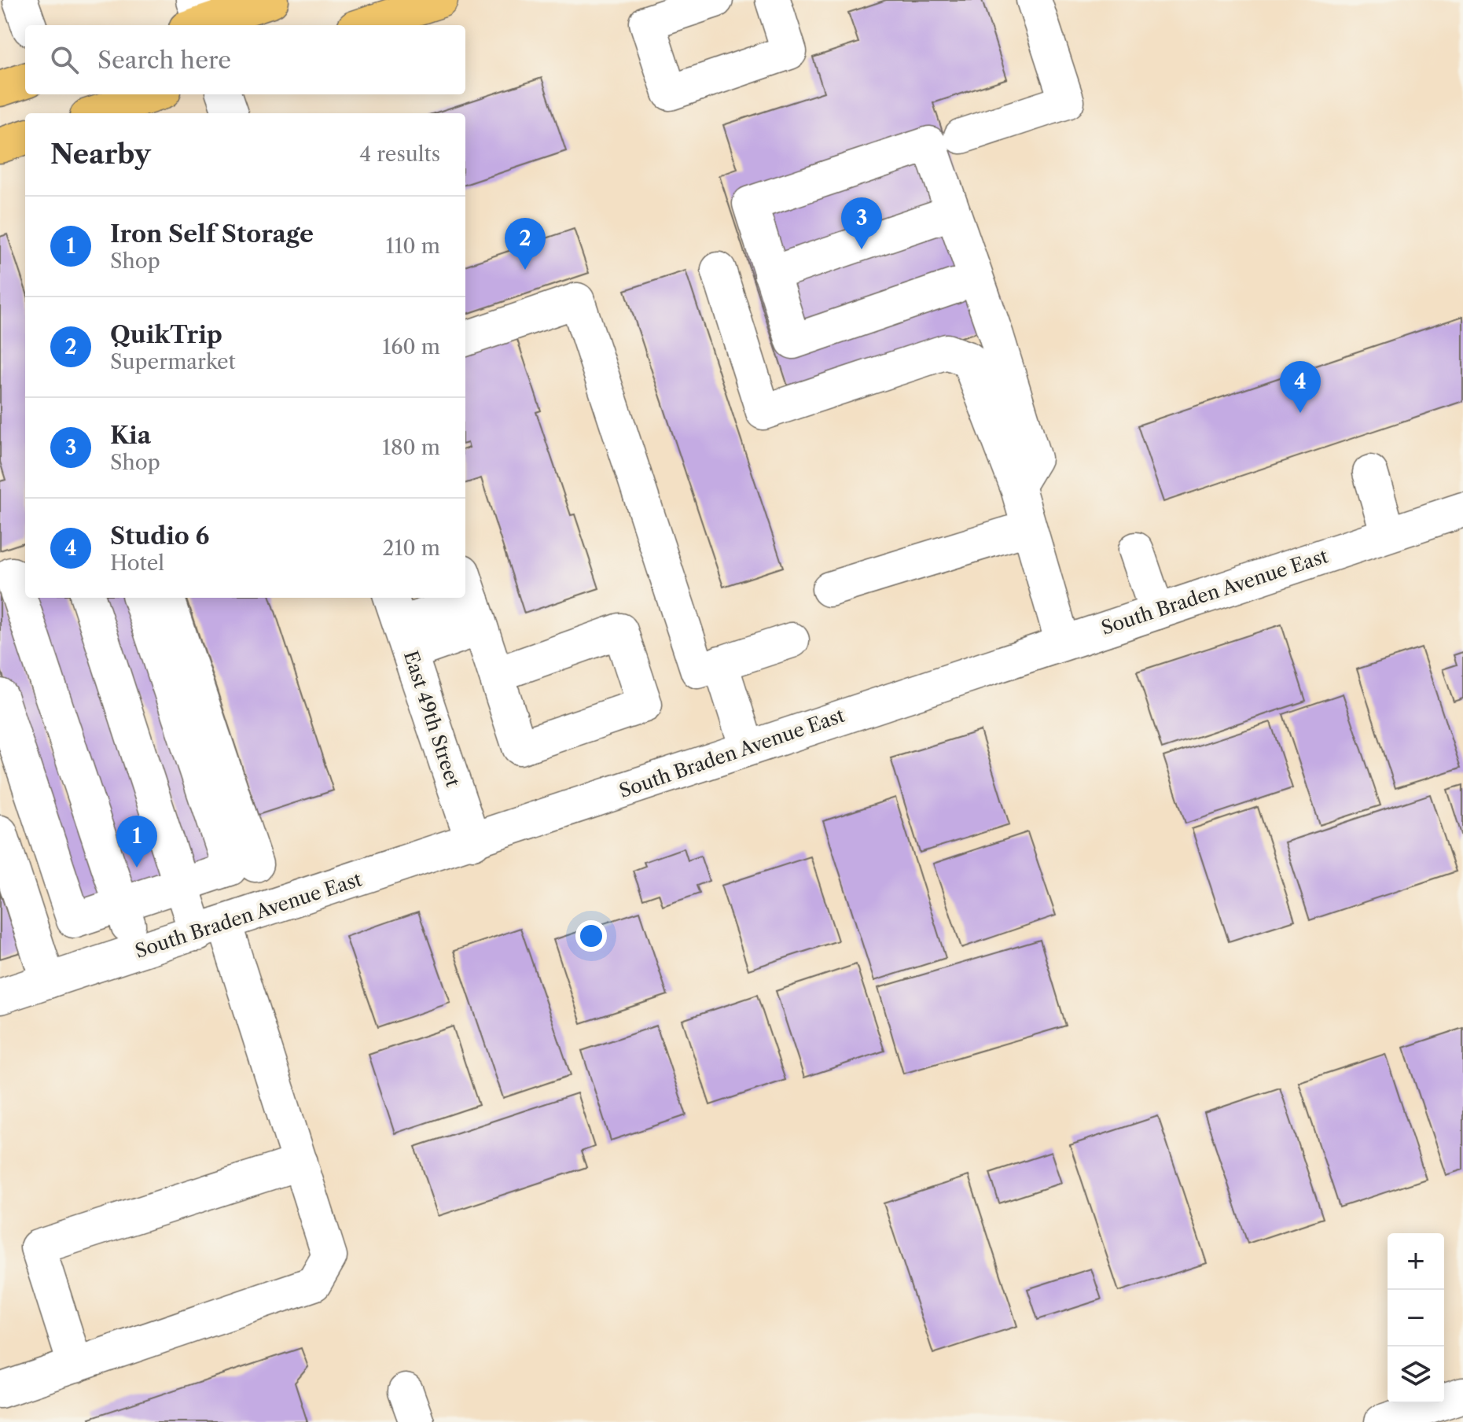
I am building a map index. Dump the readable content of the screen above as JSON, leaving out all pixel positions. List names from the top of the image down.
{
  "streets": {
    "street": ["South Braden Avenue East", "East 49th Street"]
  },
  "crossings": [
    ["South Braden Avenue East", "East 49th Street"]
  ],
  "page": {
    "search": "Search here",
    "heading": ["Nearby", "4 results"],
    "list": [
      {
        "mark": "1",
        "name": "Iron Self Storage",
        "note": "Shop",
        "value": "110 m"
      },
      {
        "mark": "2",
        "name": "QuikTrip",
        "note": "Supermarket",
        "value": "160 m"
      },
      {
        "mark": "3",
        "name": "Kia",
        "note": "Shop",
        "value": "180 m"
      },
      {
        "mark": "4",
        "name": "Studio 6",
        "note": "Hotel",
        "value": "210 m"
      }
    ],
    "pins": [
      "3",
      "2",
      "4",
      "1"
    ],
    "map_buttons": ["+", "−"]
  }
}
